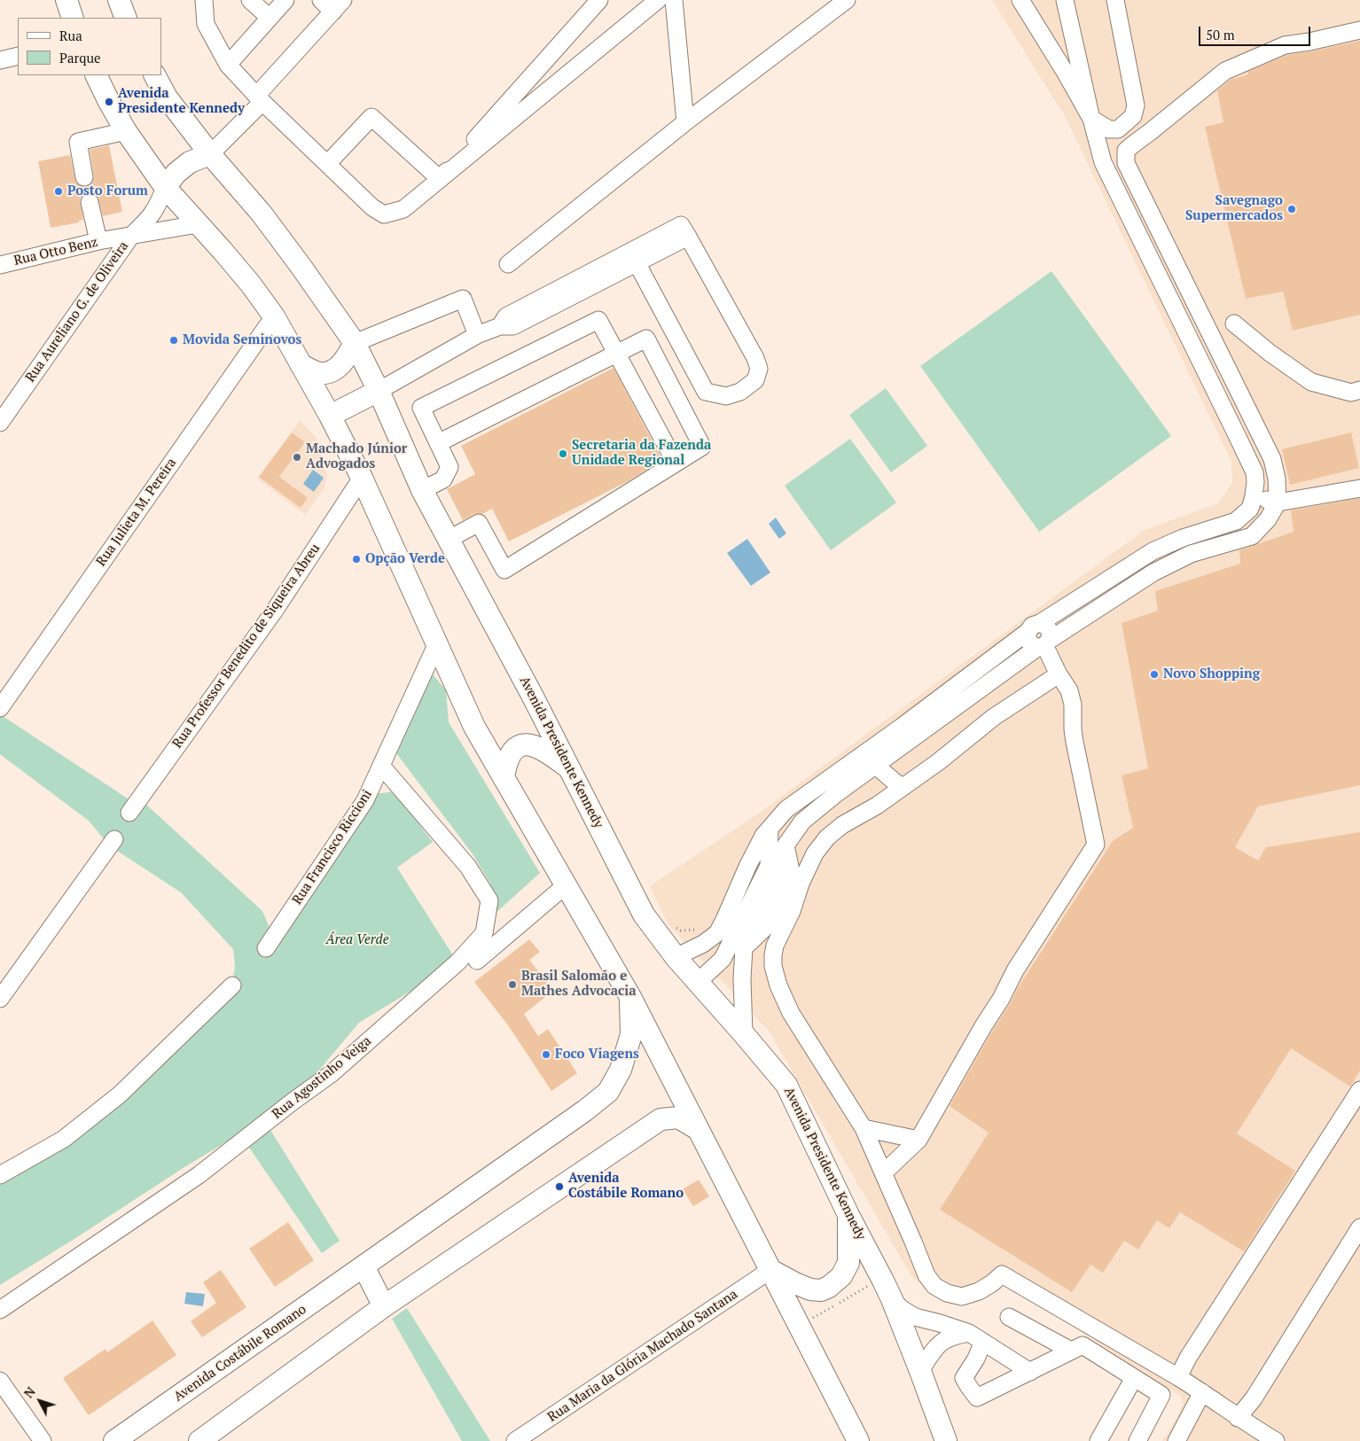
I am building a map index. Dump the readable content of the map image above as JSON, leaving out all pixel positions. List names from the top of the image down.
{
  "streets": {
    "main road": ["Avenida Presidente Kennedy", "Avenida Costábile Romano"],
    "street": [
      "Rua Otto Benz",
      "Rua Aureliano G. de Oliveira",
      "Rua Julieta M. Pereira",
      "Rua Professor Benedito de Siqueira Abreu",
      "Rua Francisco Riccioni",
      "Rua Agostinho Veiga",
      "Rua Maria da Glória Machado Santana"
    ]
  },
  "crossings": [
    ["Rua Otto Benz", "Rua Aureliano G. de Oliveira"],
    ["Rua Francisco Riccioni", "Rua Agostinho Veiga"]
  ],
  "parks": ["Área Verde"],
  "places": [
    "Avenida Presidente Kennedy",
    "Posto Forum",
    "Savegnago Supermercados",
    "Movida Seminovos",
    "Secretaria da Fazenda Unidade Regional",
    "Machado Júnior Advogados",
    "Opção Verde",
    "Novo Shopping",
    "Brasil Salomão e Mathes Advocacia",
    "Foco Viagens",
    "Avenida Costábile Romano"
  ],
  "legend": ["Rua", "Parque"],
  "scale_bar": "50 m",
  "north": "top left"
}
